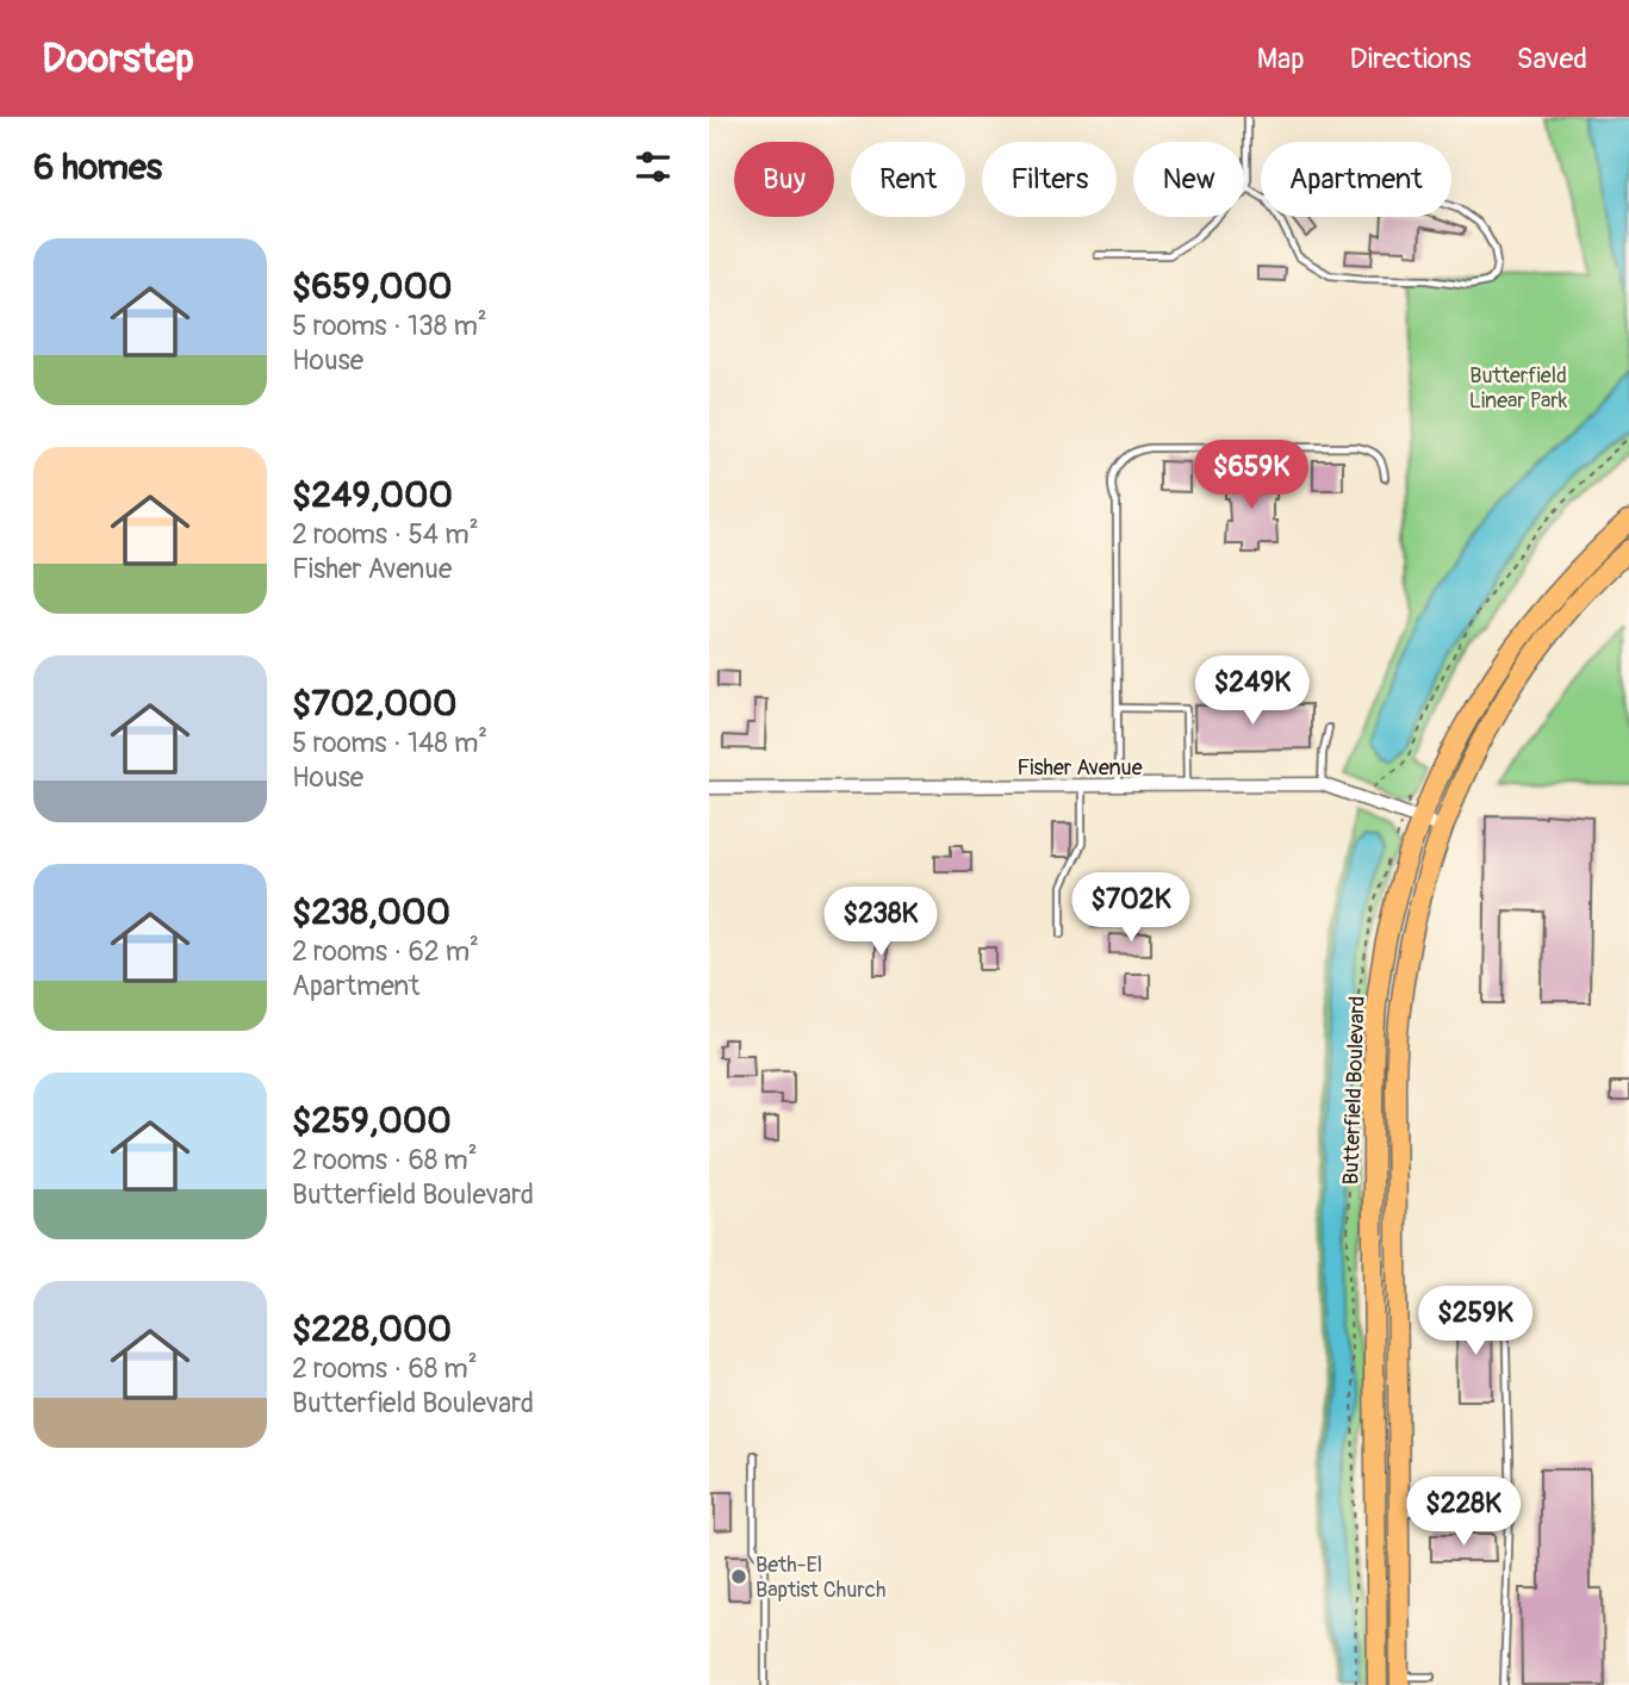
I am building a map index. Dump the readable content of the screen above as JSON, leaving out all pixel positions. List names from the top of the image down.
{
  "streets": {
    "main road": ["Butterfield Boulevard"],
    "street": ["Fisher Avenue"]
  },
  "crossings": [
    ["Fisher Avenue", "Butterfield Boulevard"]
  ],
  "parks": ["Butterfield Linear Park"],
  "places": ["Beth-El Baptist Church"],
  "page": {
    "header": "Doorstep",
    "nav": ["Map", "Directions", "Saved"],
    "heading": "6 homes",
    "chip": [
      "Buy",
      "Rent",
      "Filters",
      "New",
      "Apartment"
    ],
    "list": [
      {
        "name": "$659,000",
        "note": "5 rooms · 138 m² · House"
      },
      {
        "name": "$249,000",
        "note": "2 rooms · 54 m² · Fisher Avenue"
      },
      {
        "name": "$702,000",
        "note": "5 rooms · 148 m² · House"
      },
      {
        "name": "$238,000",
        "note": "2 rooms · 62 m² · Apartment"
      },
      {
        "name": "$259,000",
        "note": "2 rooms · 68 m² · Butterfield Boulevard"
      },
      {
        "name": "$228,000",
        "note": "2 rooms · 68 m² · Butterfield Boulevard"
      }
    ],
    "price": [
      "$659K",
      "$249K",
      "$702K",
      "$238K",
      "$259K",
      "$228K"
    ]
  }
}
